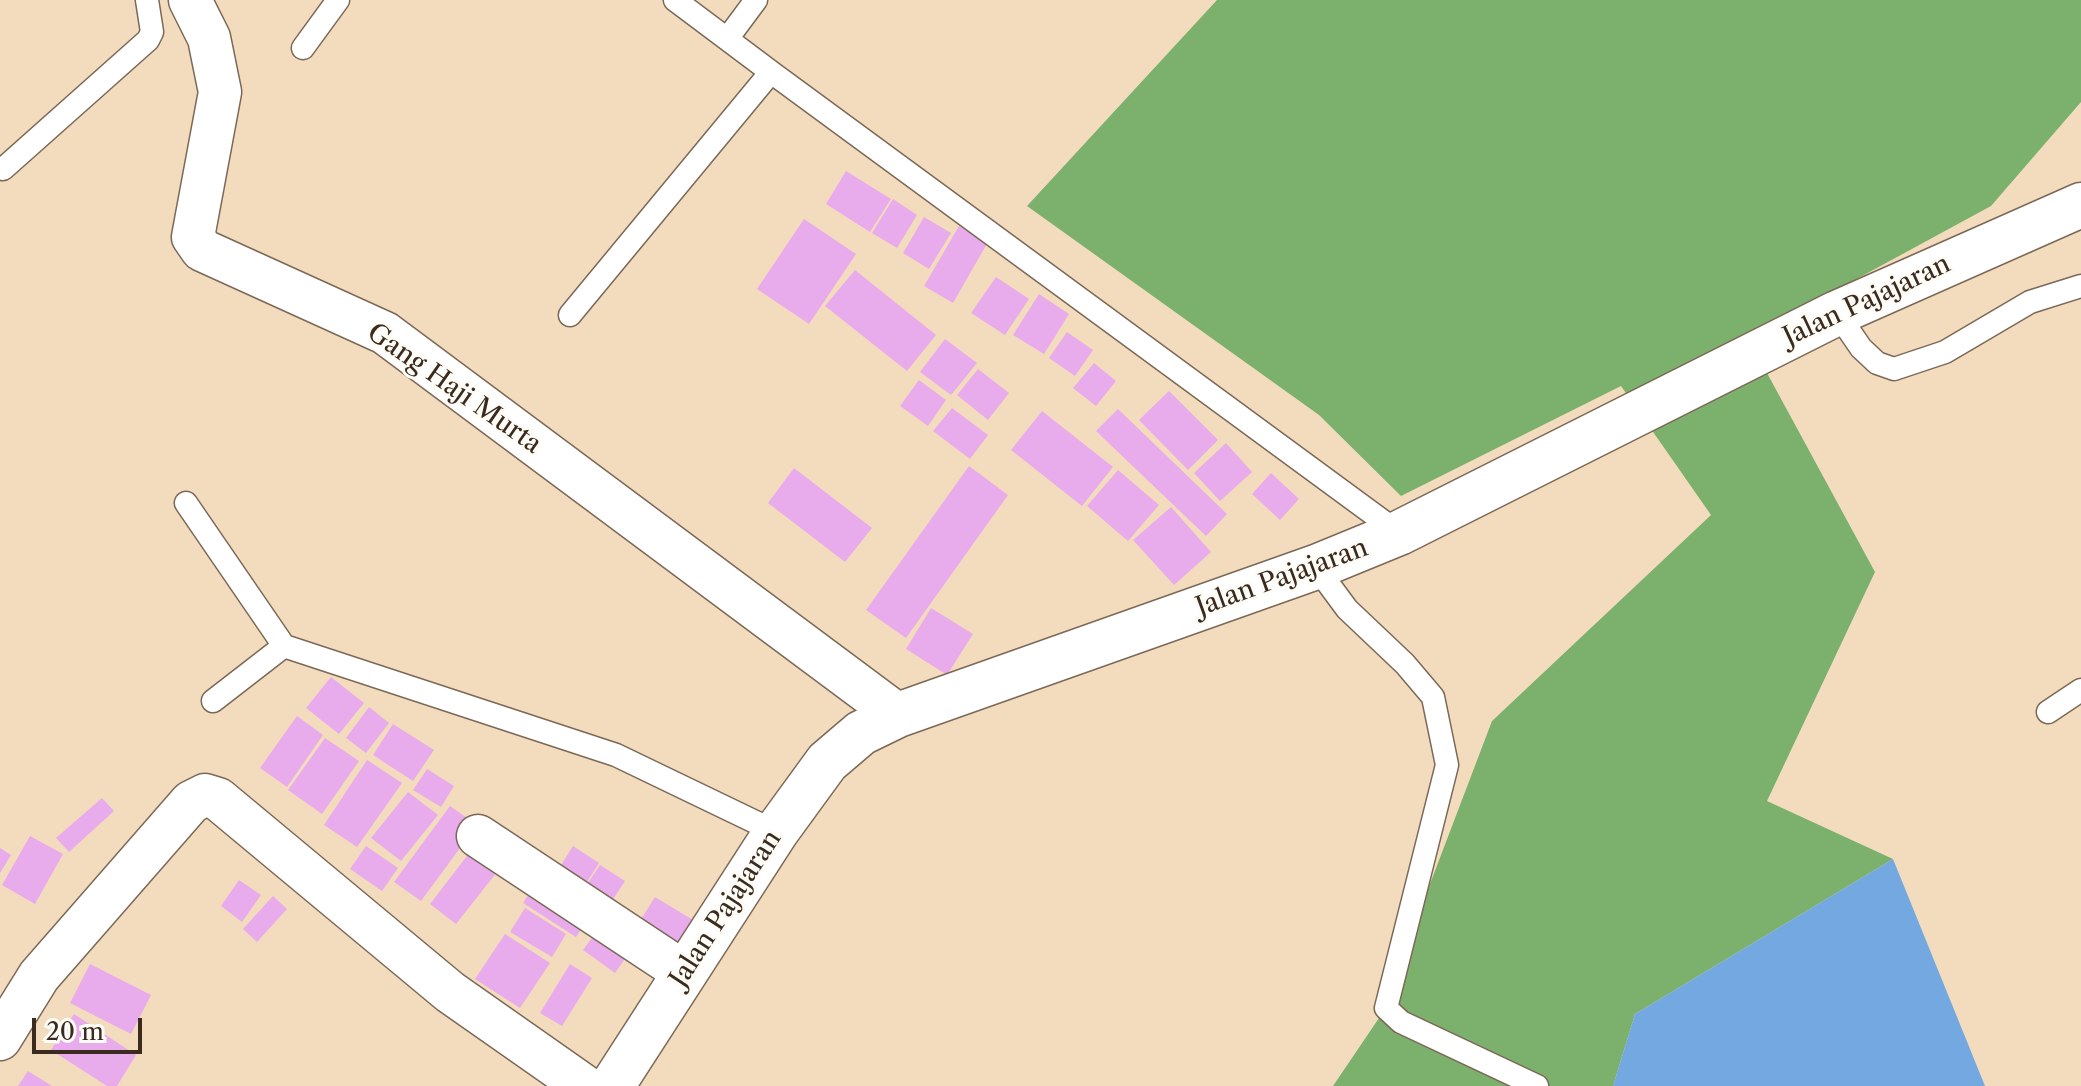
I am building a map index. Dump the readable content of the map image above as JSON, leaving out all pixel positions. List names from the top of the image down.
{
  "streets": {
    "main road": ["Jalan Pajajaran"],
    "street": ["Gang Haji Murta"]
  },
  "crossings": [
    ["Jalan Pajajaran", "Gang Haji Murta"]
  ],
  "scale_bar": "20 m"
}
